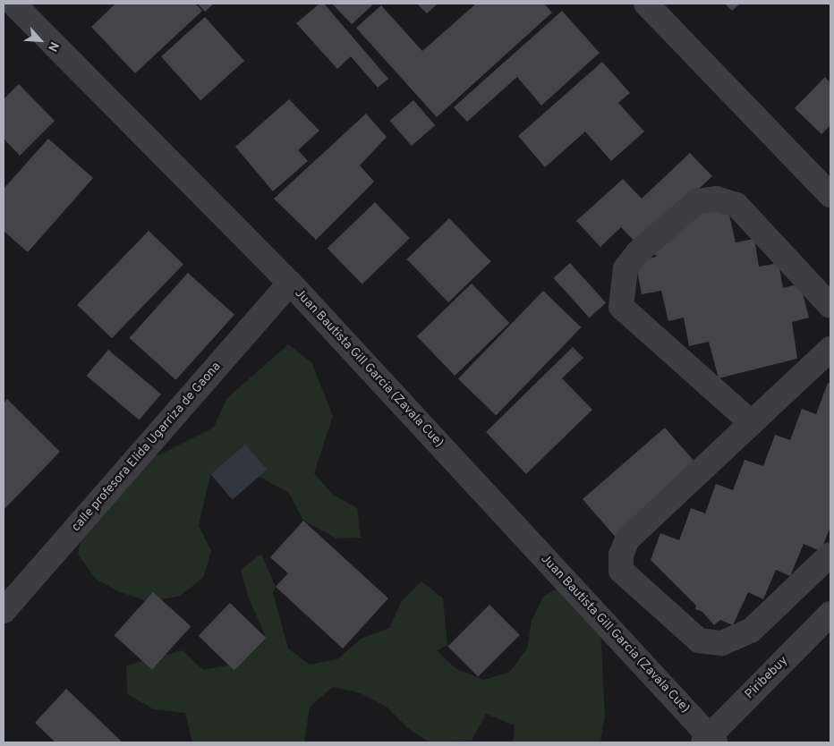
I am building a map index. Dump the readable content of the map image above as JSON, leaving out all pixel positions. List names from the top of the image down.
{
  "streets": {
    "street": ["Juan Bautista Gill Garcia (Zavala Cue)", "calle profesora Elida Ugarriza de Gaona", "Piribebuy"]
  },
  "crossings": [
    ["Juan Bautista Gill Garcia (Zavala Cue)", "calle profesora Elida Ugarriza de Gaona"],
    ["Juan Bautista Gill Garcia (Zavala Cue)", "Piribebuy"]
  ],
  "north": "bottom right"
}
